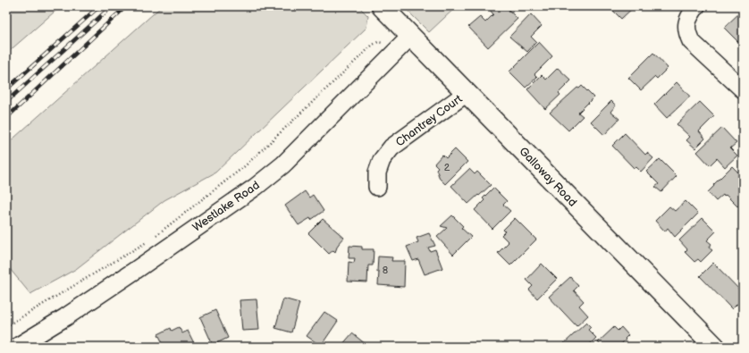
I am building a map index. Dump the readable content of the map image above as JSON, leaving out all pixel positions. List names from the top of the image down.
{
  "streets": {
    "street": ["Chantrey Court", "Galloway Road", "Westlake Road"]
  },
  "crossings": [
    ["Chantrey Court", "Galloway Road"],
    ["Galloway Road", "Westlake Road"]
  ],
  "house_numbers": ["2", "8"]
}
